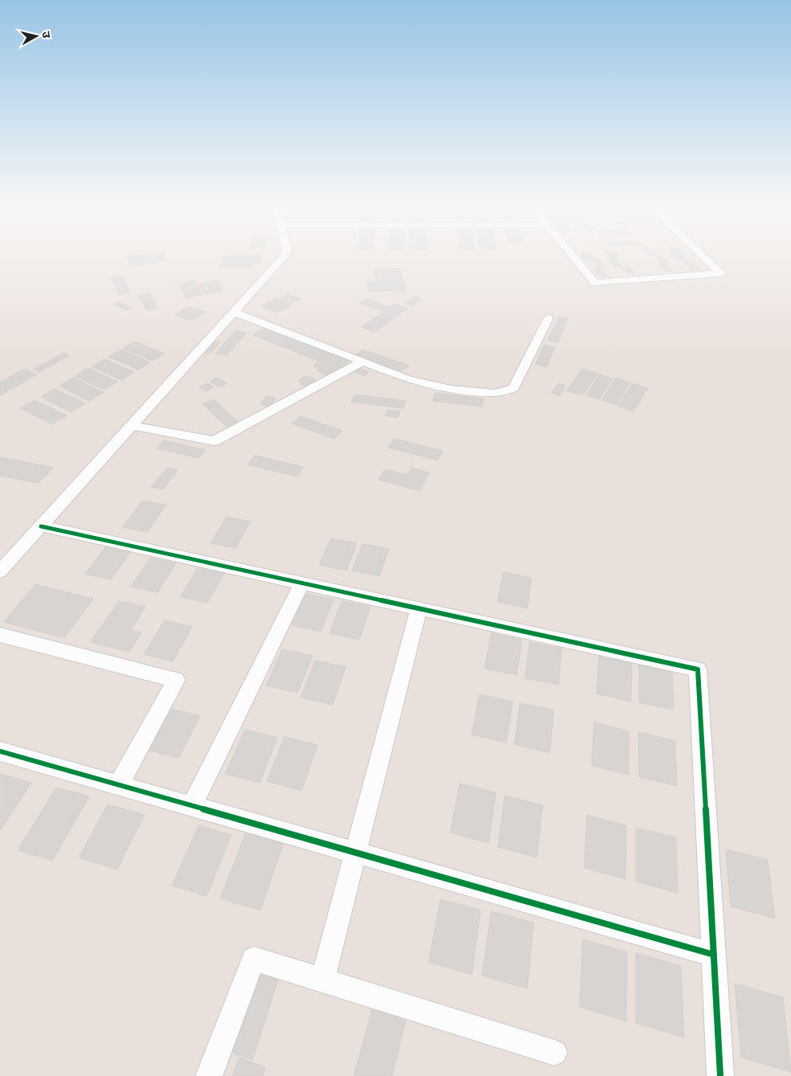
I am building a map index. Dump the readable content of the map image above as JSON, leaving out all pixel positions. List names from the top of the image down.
{
  "north": "right"
}
